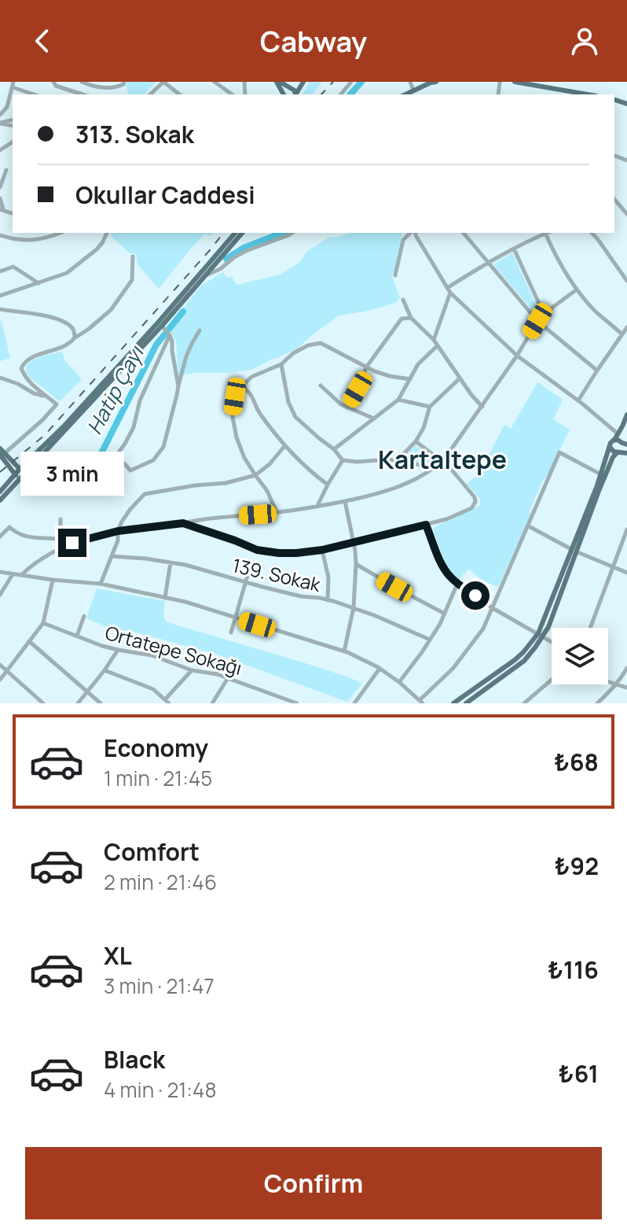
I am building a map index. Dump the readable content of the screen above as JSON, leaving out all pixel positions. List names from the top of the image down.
{
  "streets": {
    "street": ["139. Sokak", "Ortatepe Sokağı"]
  },
  "districts": ["Kartaltepe"],
  "water": ["Hatip Çayı"],
  "page": {
    "header": "Cabway",
    "banner": ["313. Sokak", "Okullar Caddesi"],
    "bubble": "3 min",
    "list": [
      {
        "name": "Economy",
        "note": "1 min · 21:45",
        "value": "₺68"
      },
      {
        "name": "Comfort",
        "note": "2 min · 21:46",
        "value": "₺92"
      },
      {
        "name": "XL",
        "note": "3 min · 21:47",
        "value": "₺116"
      },
      {
        "name": "Black",
        "note": "4 min · 21:48",
        "value": "₺61"
      }
    ],
    "buttons": "Confirm"
  }
}
